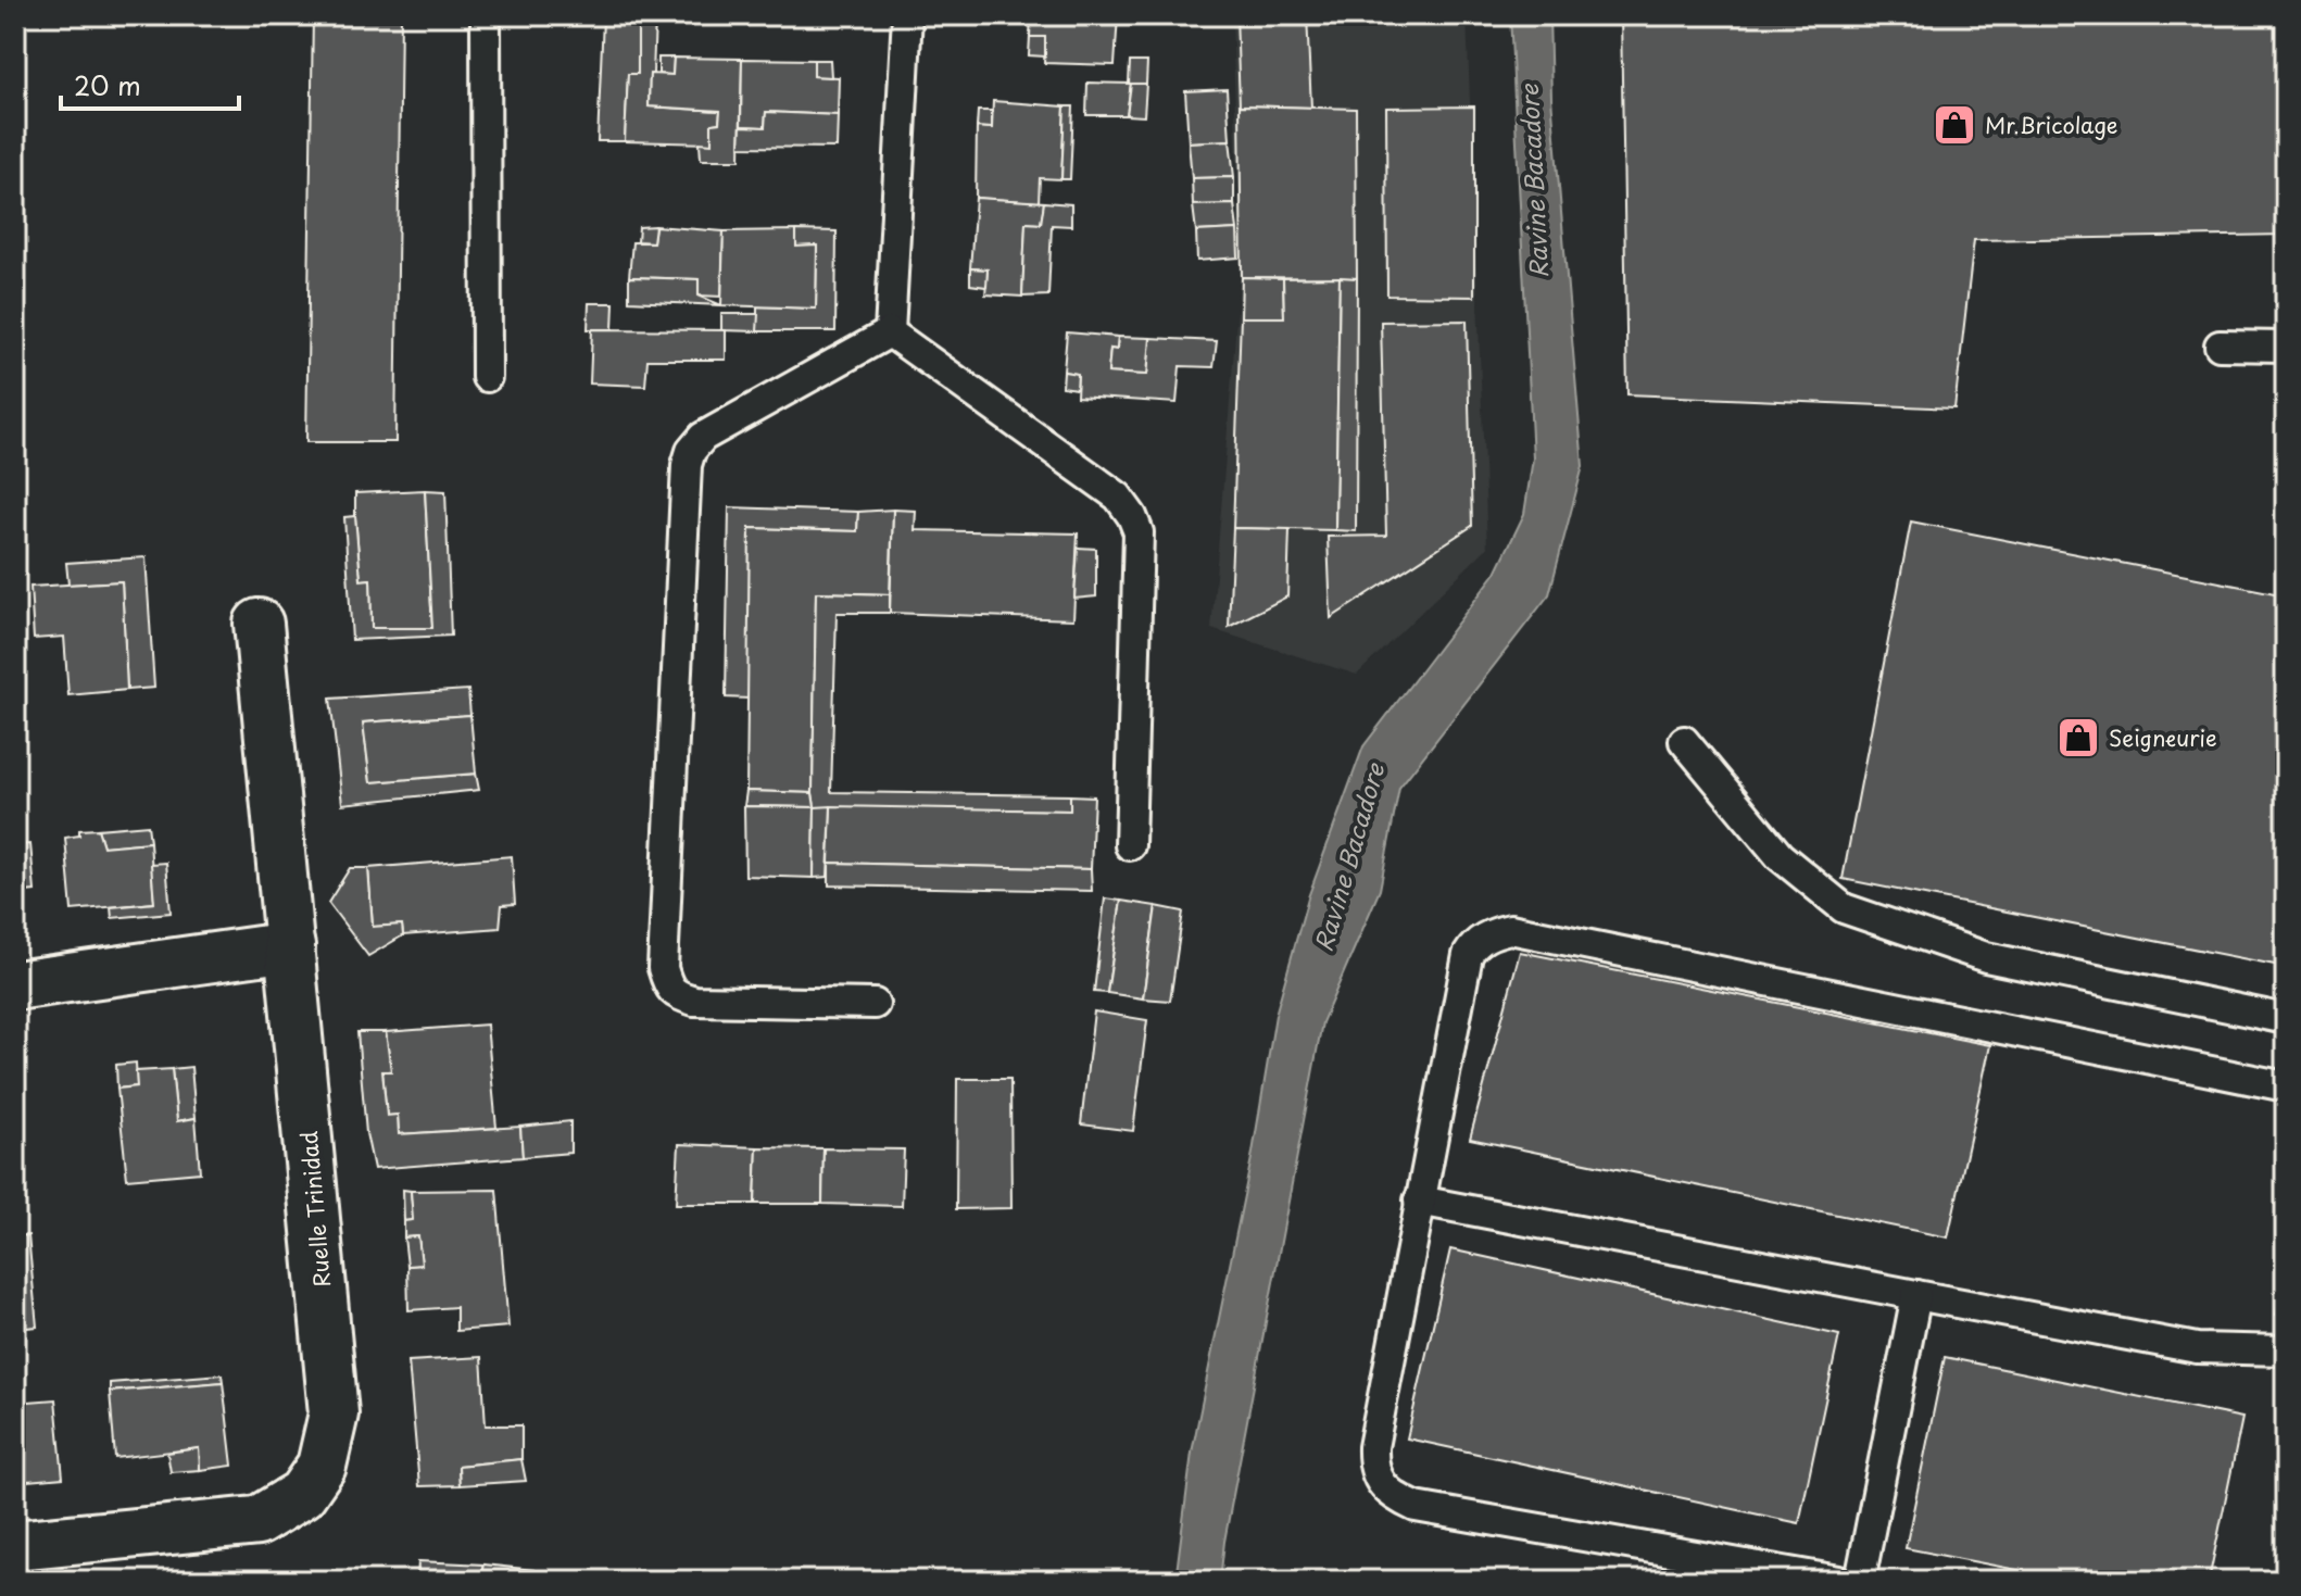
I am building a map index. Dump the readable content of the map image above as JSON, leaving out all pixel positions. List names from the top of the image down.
{
  "streets": {
    "street": ["Ruelle Trinidad"]
  },
  "water": ["Ravine Bacadore"],
  "places": {
    "shop": ["Mr.Bricolage", "Seigneurie"]
  },
  "scale_bar": "20 m"
}
